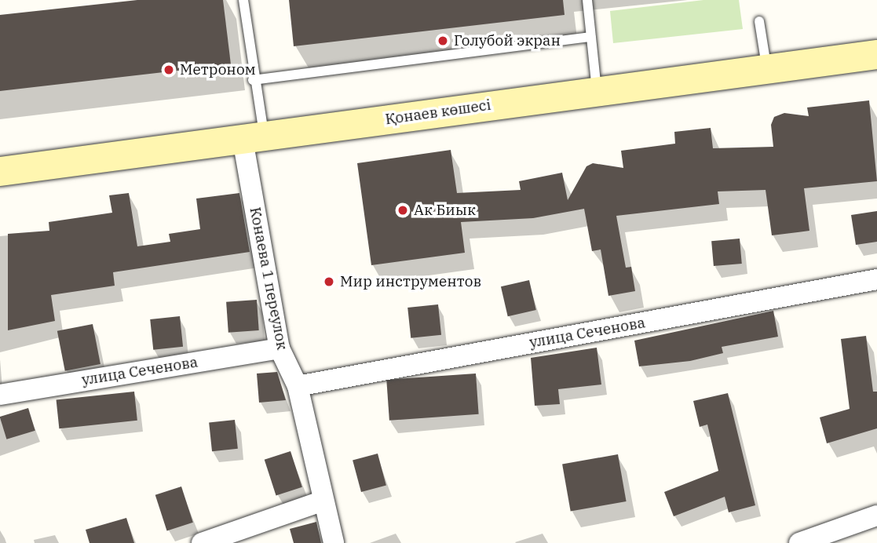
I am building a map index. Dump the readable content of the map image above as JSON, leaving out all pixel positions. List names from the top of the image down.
{
  "streets": {
    "main road": ["Қонаев көшесі"],
    "street": ["Конаева 1 переулок", "улица Сеченова"]
  },
  "crossings": [
    ["Қонаев көшесі", "Конаева 1 переулок"],
    ["Конаева 1 переулок", "улица Сеченова"]
  ],
  "places": [
    "Голубой экран",
    "Метроном",
    "Ак Биык",
    "Мир инструментов"
  ]
}
